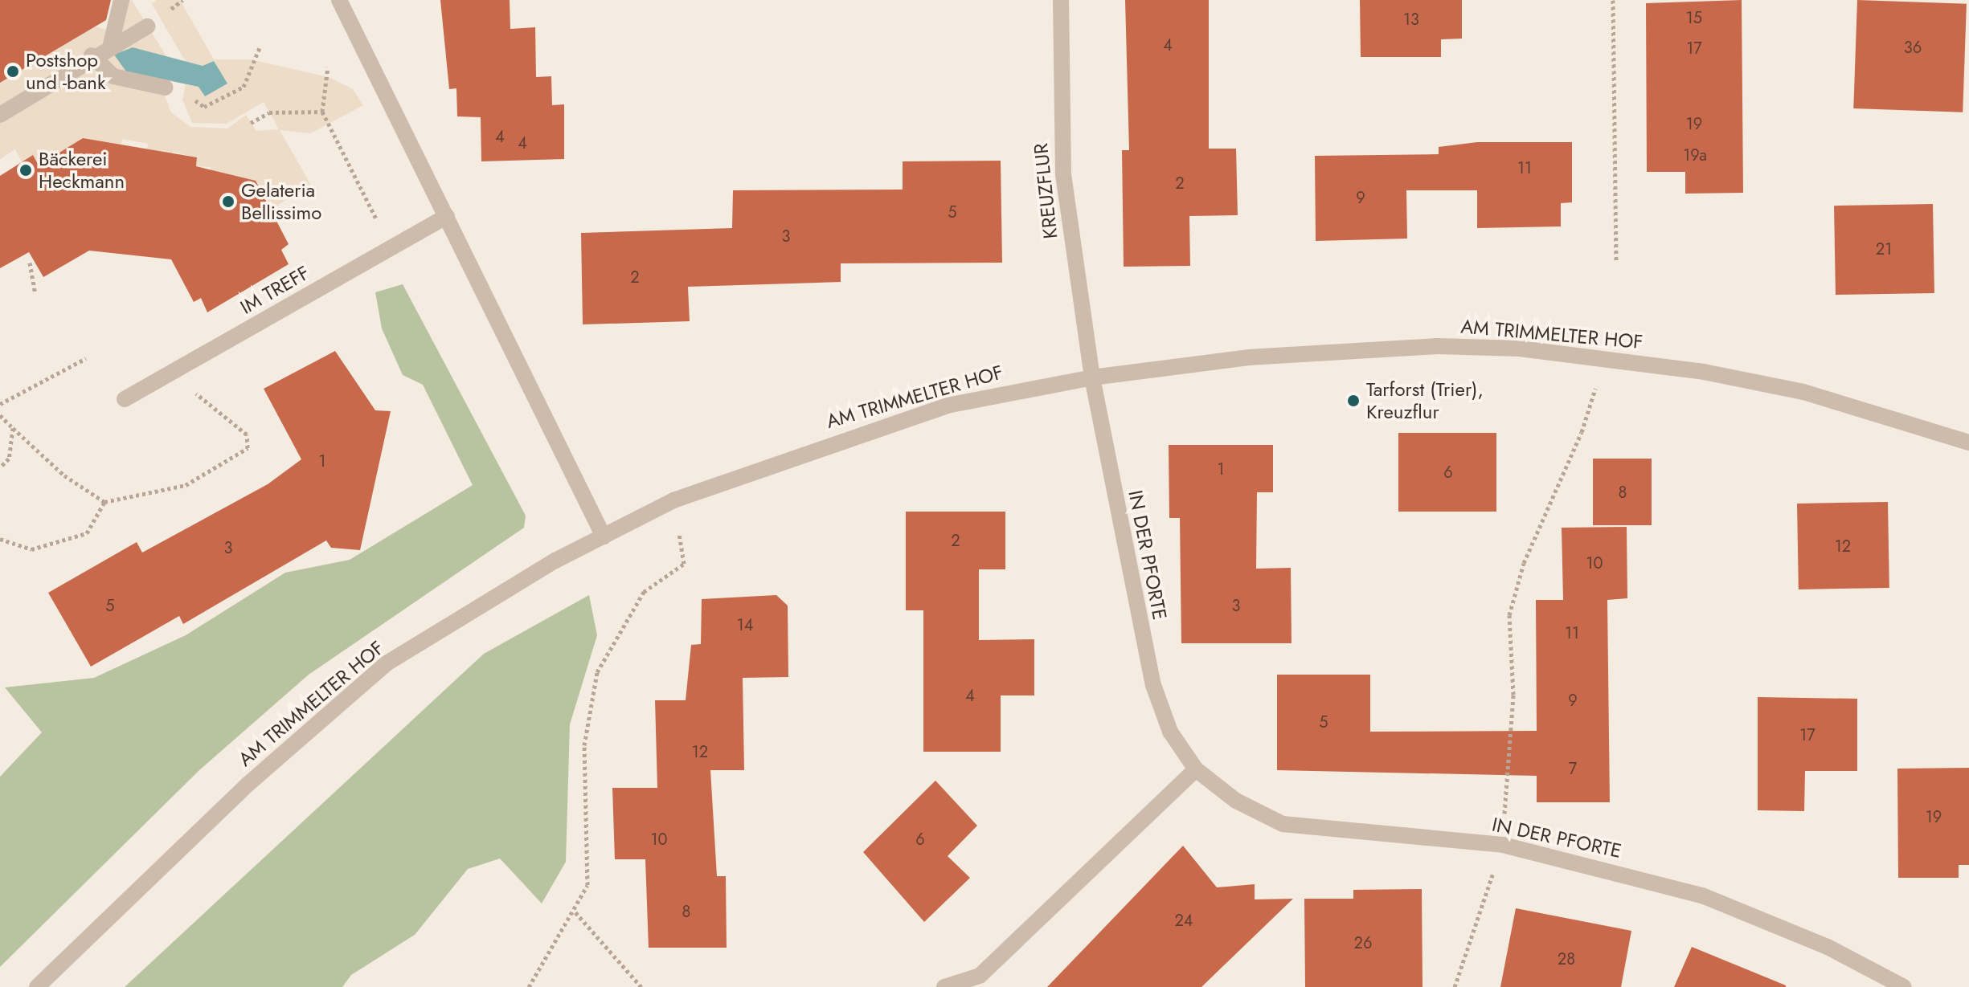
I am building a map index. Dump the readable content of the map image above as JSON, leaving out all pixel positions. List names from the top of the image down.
{
  "streets": {
    "street": [
      "KREUZFLUR",
      "IM TREFF",
      "AM TRIMMELTER HOF",
      "IN DER PFORTE"
    ]
  },
  "crossings": [
    ["KREUZFLUR", "AM TRIMMELTER HOF"],
    ["KREUZFLUR", "IN DER PFORTE"],
    ["AM TRIMMELTER HOF", "IN DER PFORTE"]
  ],
  "places": [
    "Postshop und -bank",
    "Bäckerei Heckmann",
    "Gelateria Bellissimo",
    "Tarforst (Trier), Kreuzflur"
  ],
  "house_numbers": [
    "15",
    "13",
    "4",
    "36",
    "17",
    "19",
    "4",
    "4",
    "19a",
    "11",
    "2",
    "9",
    "5",
    "3",
    "21",
    "2",
    "1",
    "1",
    "6",
    "8",
    "2",
    "12",
    "3",
    "10",
    "5",
    "3",
    "14",
    "11",
    "4",
    "9",
    "5",
    "17",
    "12",
    "7",
    "19",
    "10",
    "6",
    "8",
    "24",
    "26",
    "28"
  ]
}
